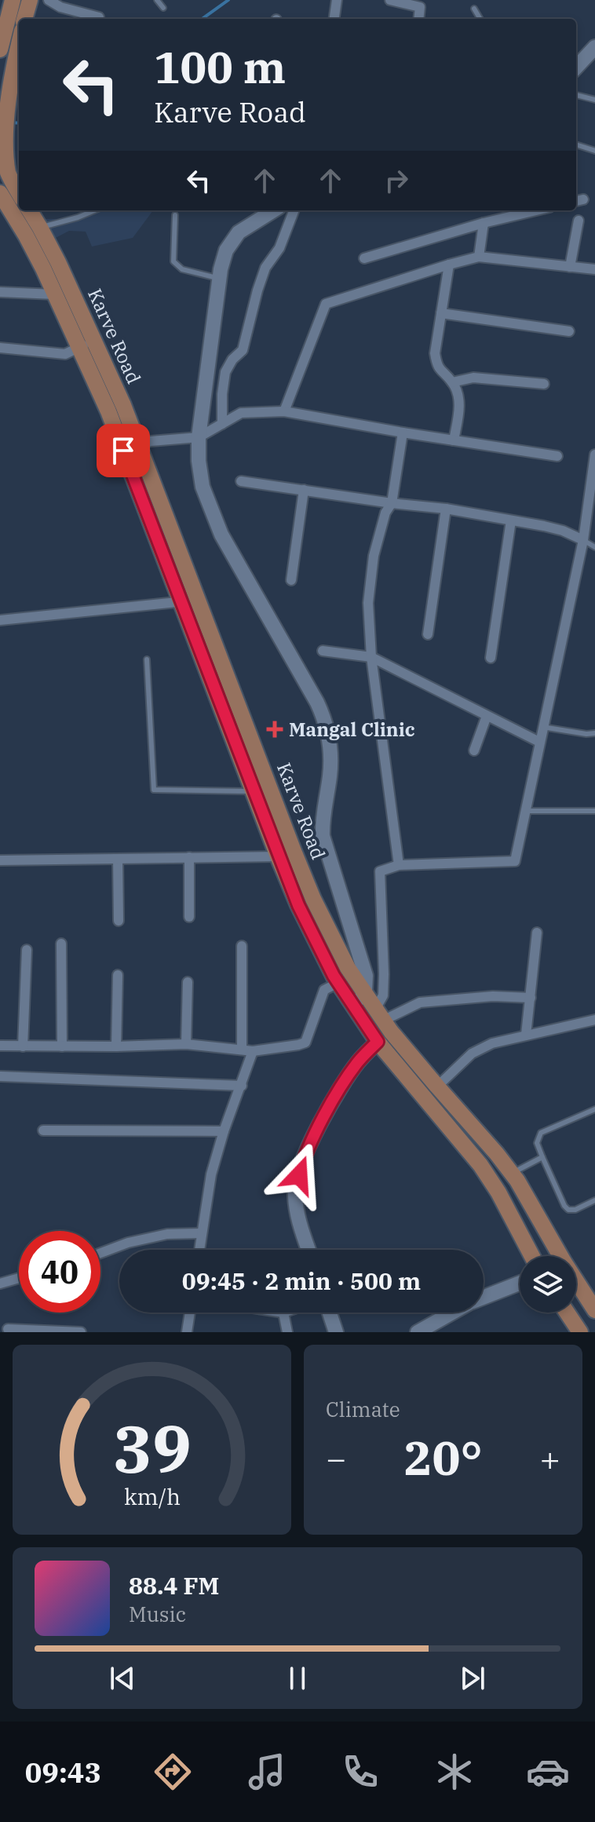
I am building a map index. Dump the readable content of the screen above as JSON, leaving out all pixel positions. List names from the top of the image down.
{
  "streets": {
    "main road": ["Karve Road"]
  },
  "places": {
    "health": ["Mangal Clinic"]
  },
  "page": {
    "turn": ["100 m", "Karve Road"],
    "limit": "40",
    "trip": "09:45 · 2 min · 500 m",
    "tile": "Climate",
    "heat": ["−", "20°", "+"],
    "song": ["88.4 FM", "Music"],
    "tabs": "09:43",
    "gauge": ["39", "km/h"]
  }
}
